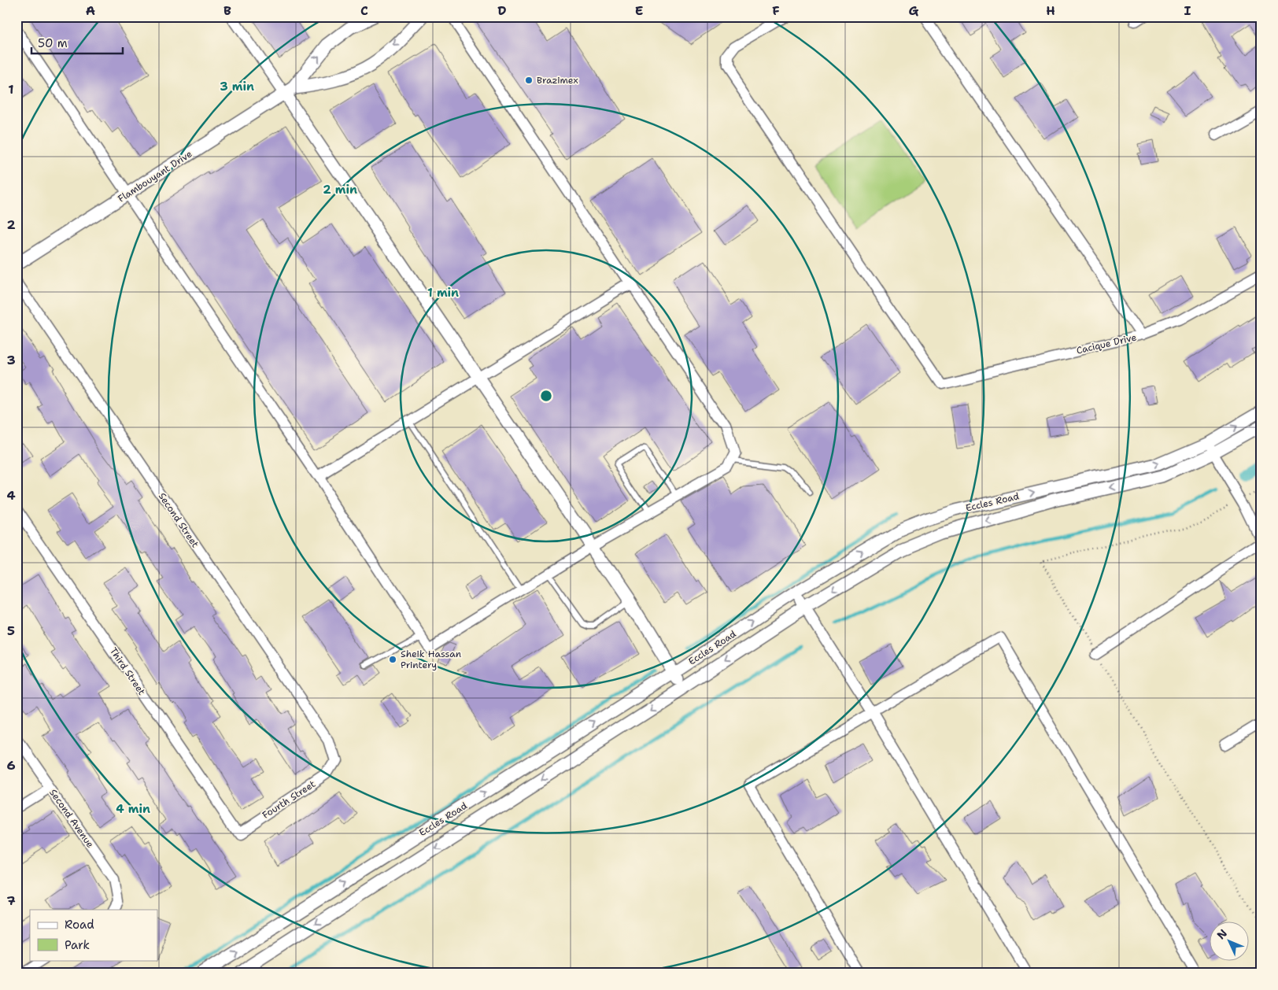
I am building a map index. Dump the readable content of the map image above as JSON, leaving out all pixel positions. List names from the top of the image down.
{
  "streets": {
    "street": [
      "Flambouyant Drive",
      "Cacique Drive",
      "Eccles Road",
      "Second Street",
      "Third Street",
      "Fourth Street",
      "Second Avenue"
    ]
  },
  "crossings": [
    ["Second Street", "Fourth Street"],
    ["Third Street", "Fourth Street"]
  ],
  "places": ["Brazimex", "Sheik Hassan Printery"],
  "legend": ["Road", "Park"],
  "scale_bar": "50 m",
  "north": "top left",
  "grid": {
    "columns": [
      "A",
      "B",
      "C",
      "D",
      "E",
      "F",
      "G",
      "H",
      "I"
    ],
    "rows": [
      "1",
      "2",
      "3",
      "4",
      "5",
      "6",
      "7"
    ]
  },
  "rings": [
    "3 min",
    "2 min",
    "1 min",
    "4 min"
  ]
}
